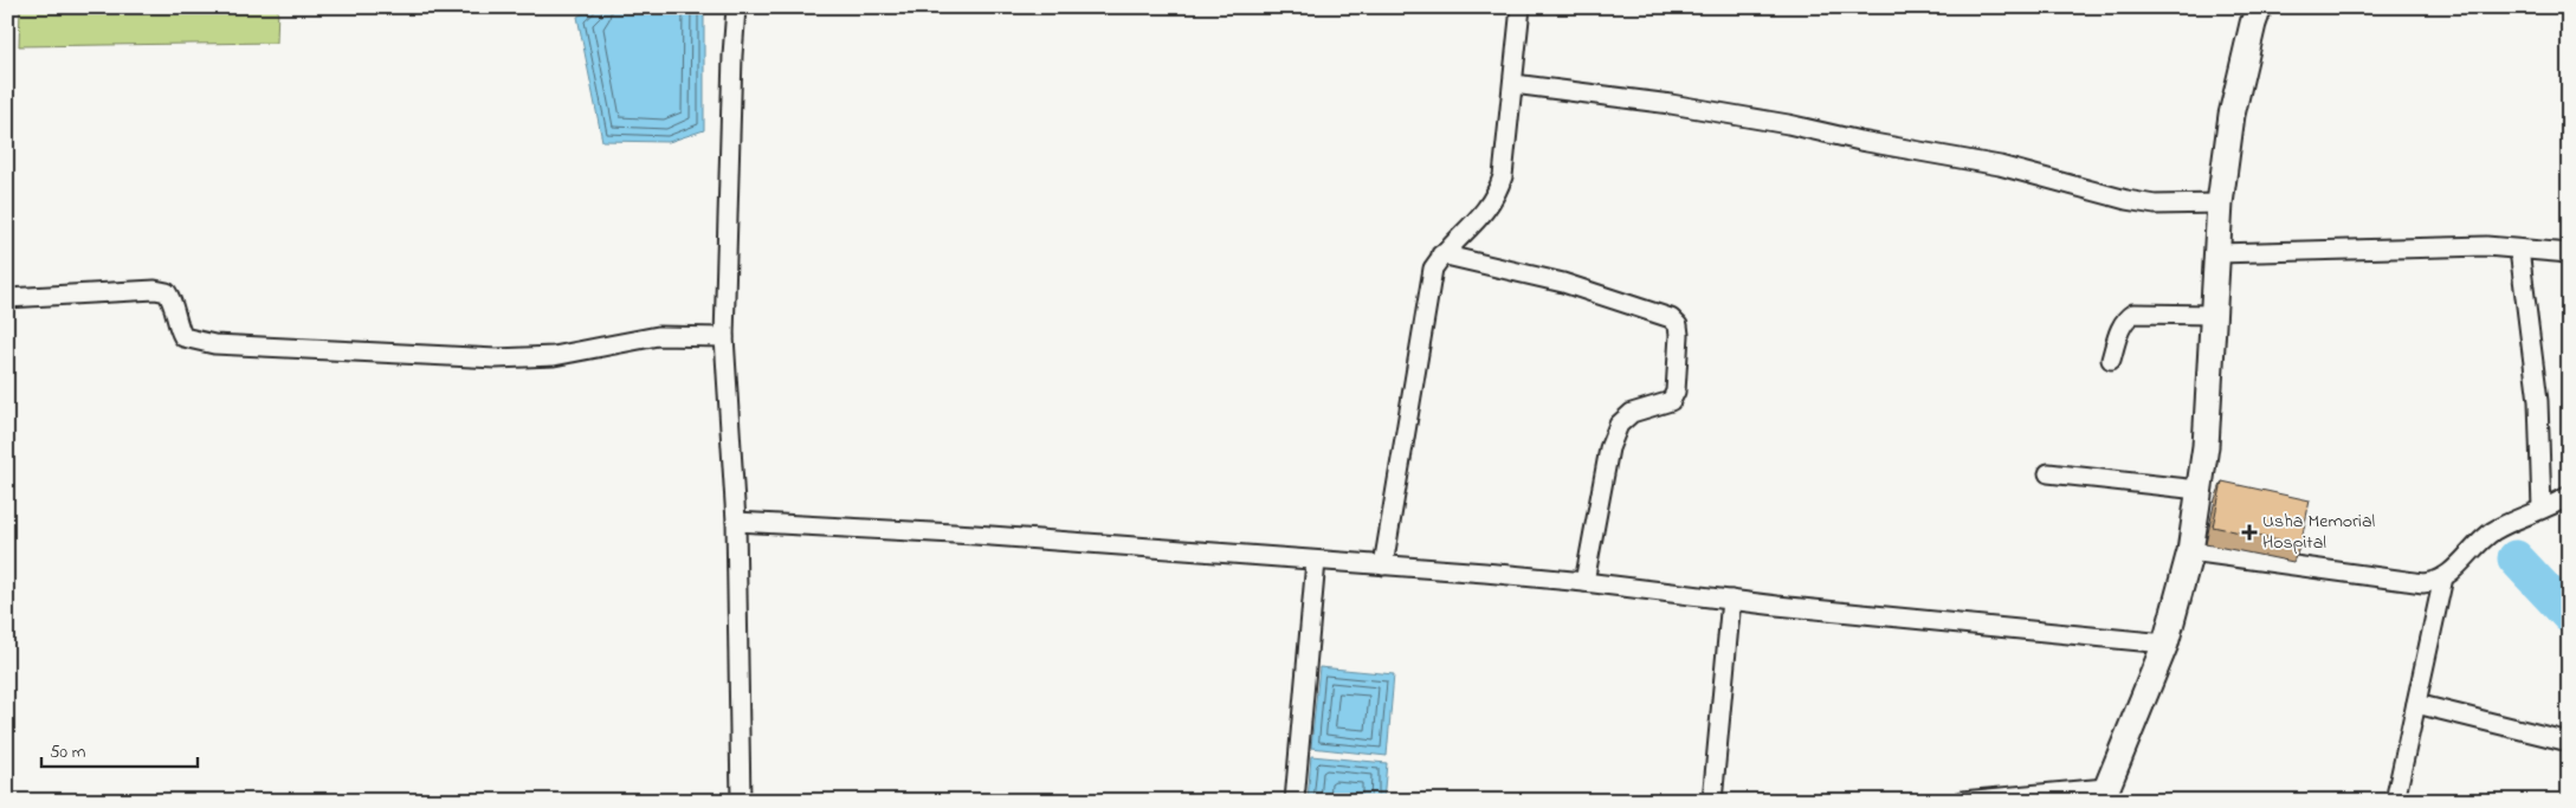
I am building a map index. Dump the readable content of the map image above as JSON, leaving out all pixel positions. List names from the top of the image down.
{
  "places": {
    "health": ["Usha Memorial Hospital"]
  },
  "scale_bar": "50 m"
}
